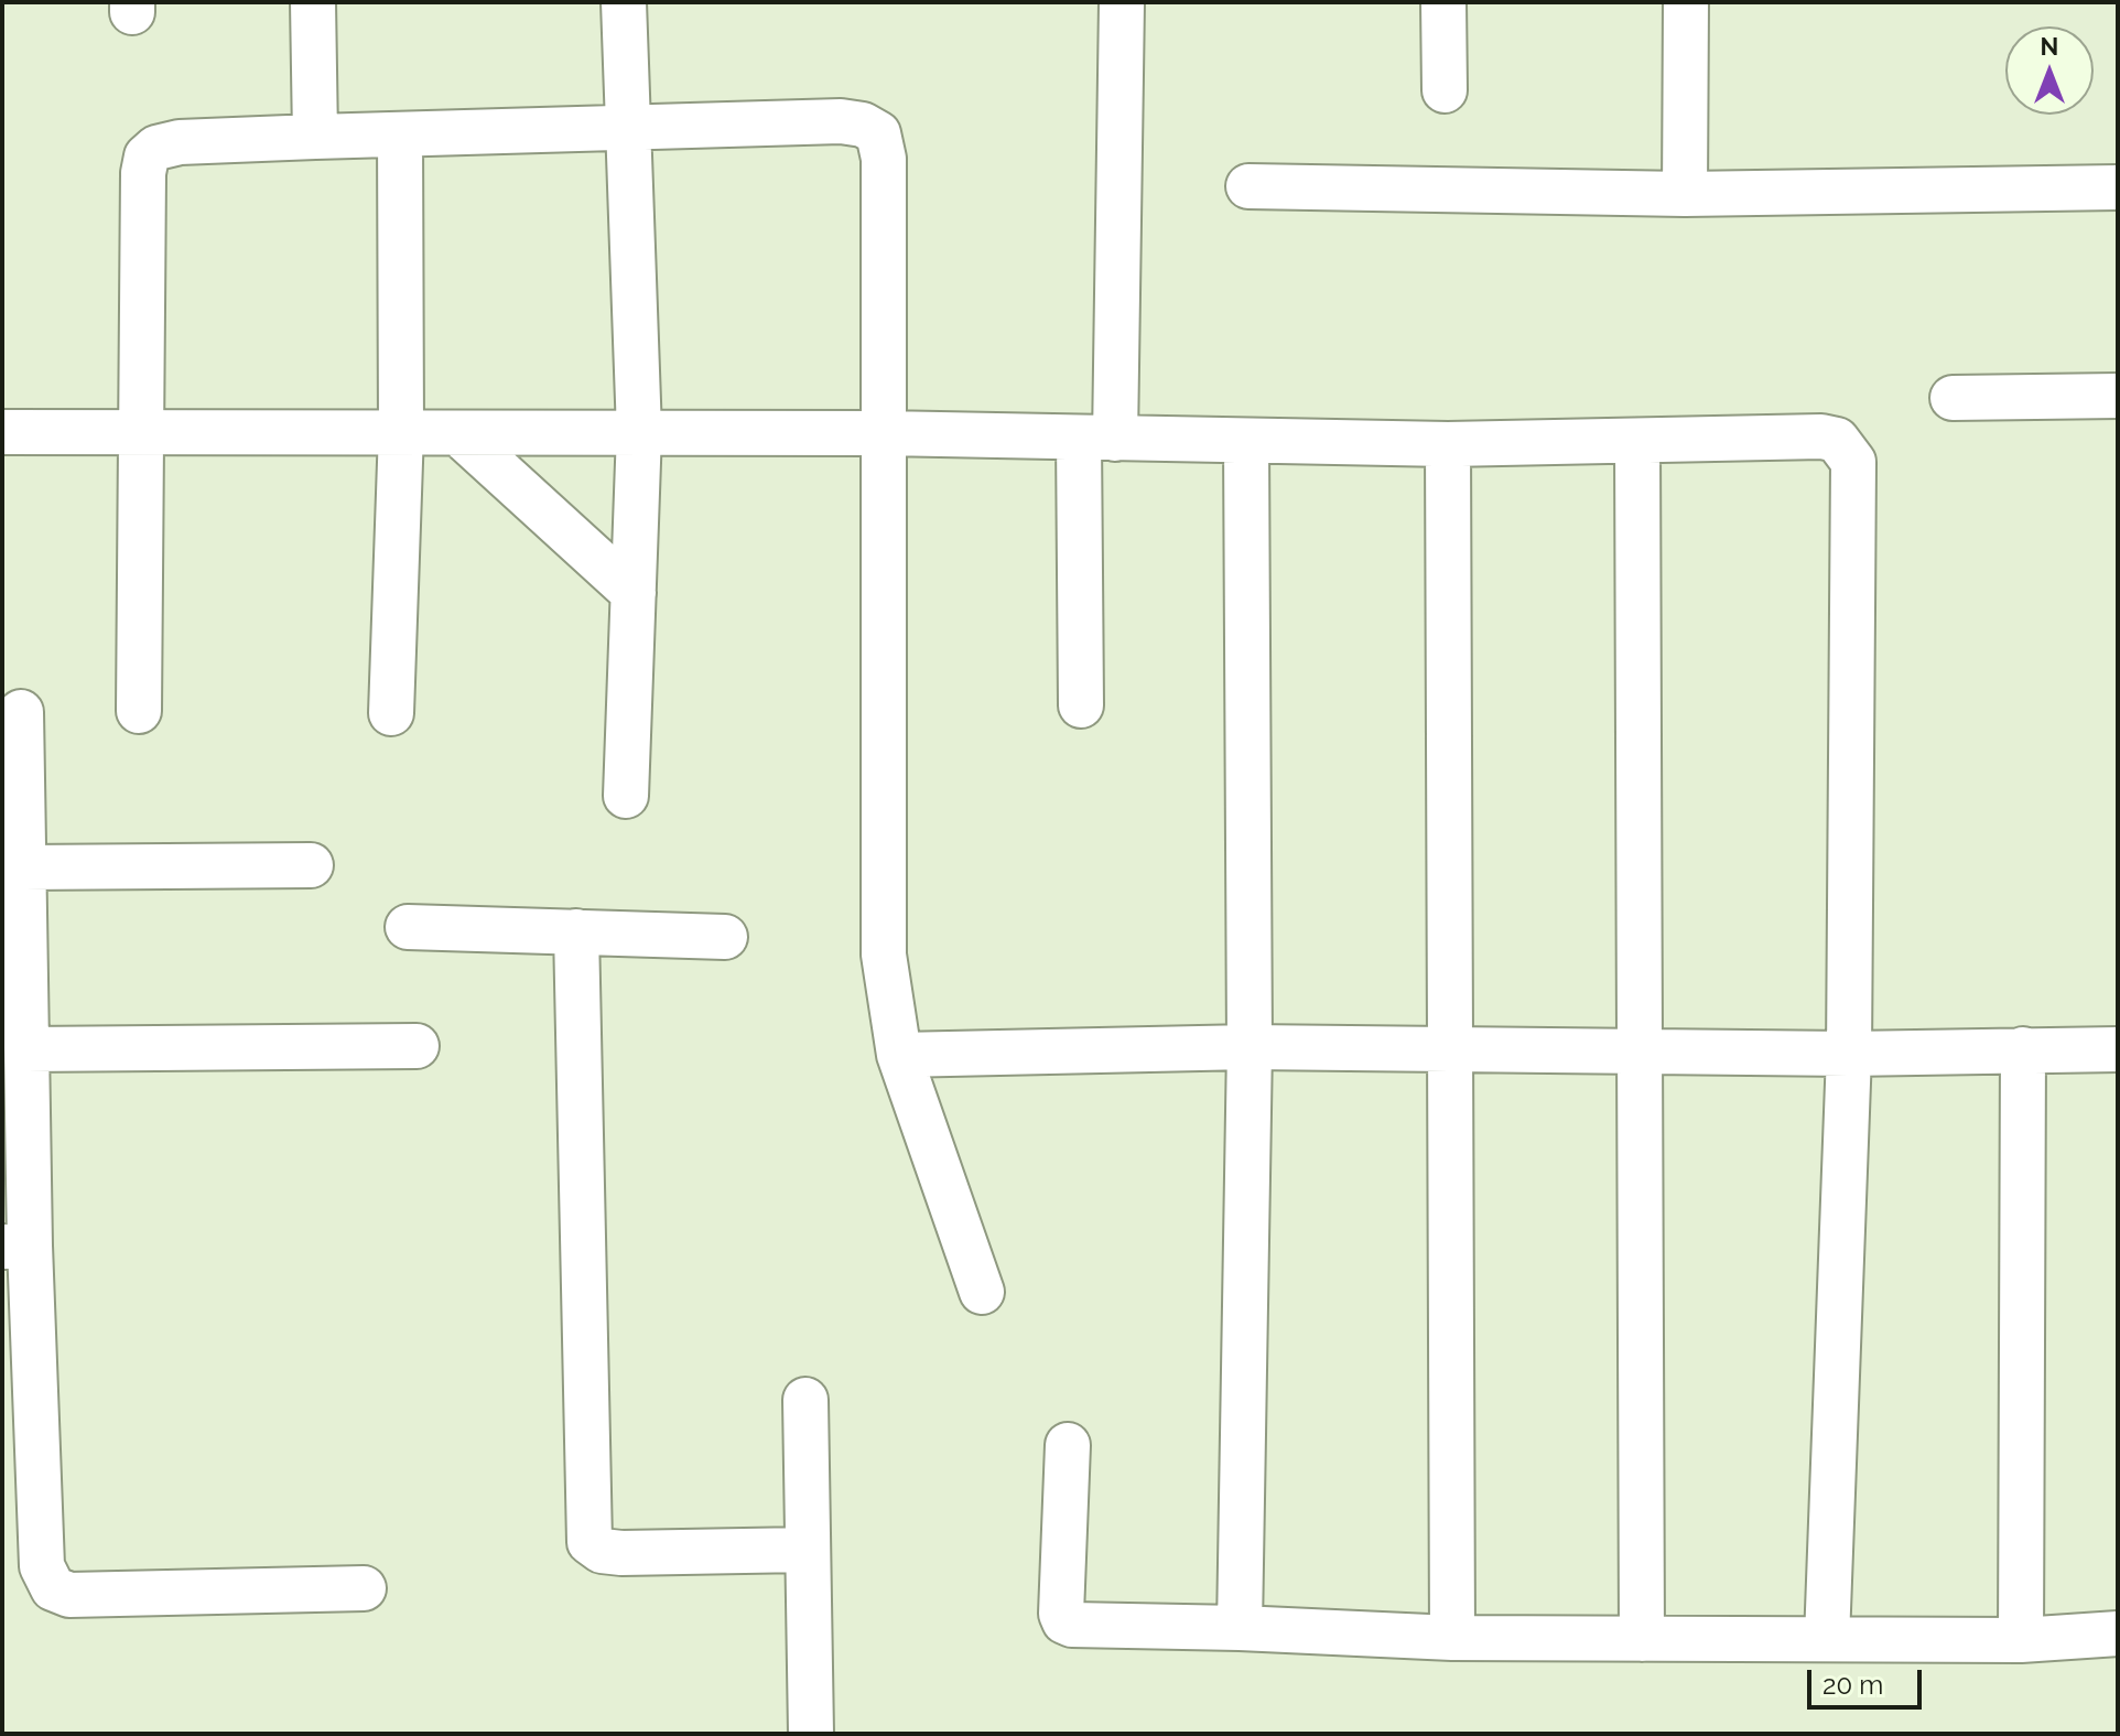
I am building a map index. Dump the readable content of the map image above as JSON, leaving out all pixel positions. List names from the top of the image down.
{
  "scale_bar": "20 m",
  "north": "top"
}
